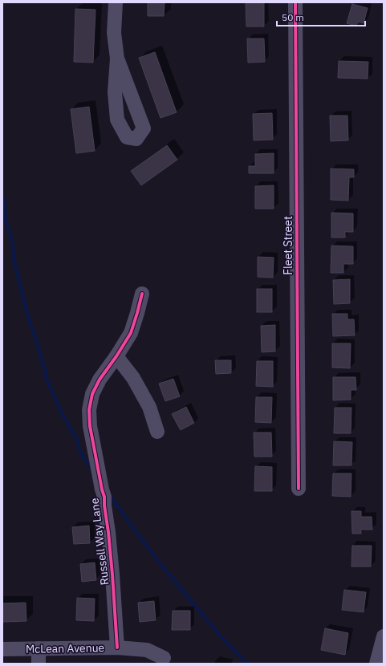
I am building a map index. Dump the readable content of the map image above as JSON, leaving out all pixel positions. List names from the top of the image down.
{
  "streets": {
    "street": ["Fleet Street", "Russell Way Lane", "McLean Avenue"]
  },
  "crossings": [
    ["Russell Way Lane", "McLean Avenue"]
  ],
  "scale_bar": "50 m"
}
